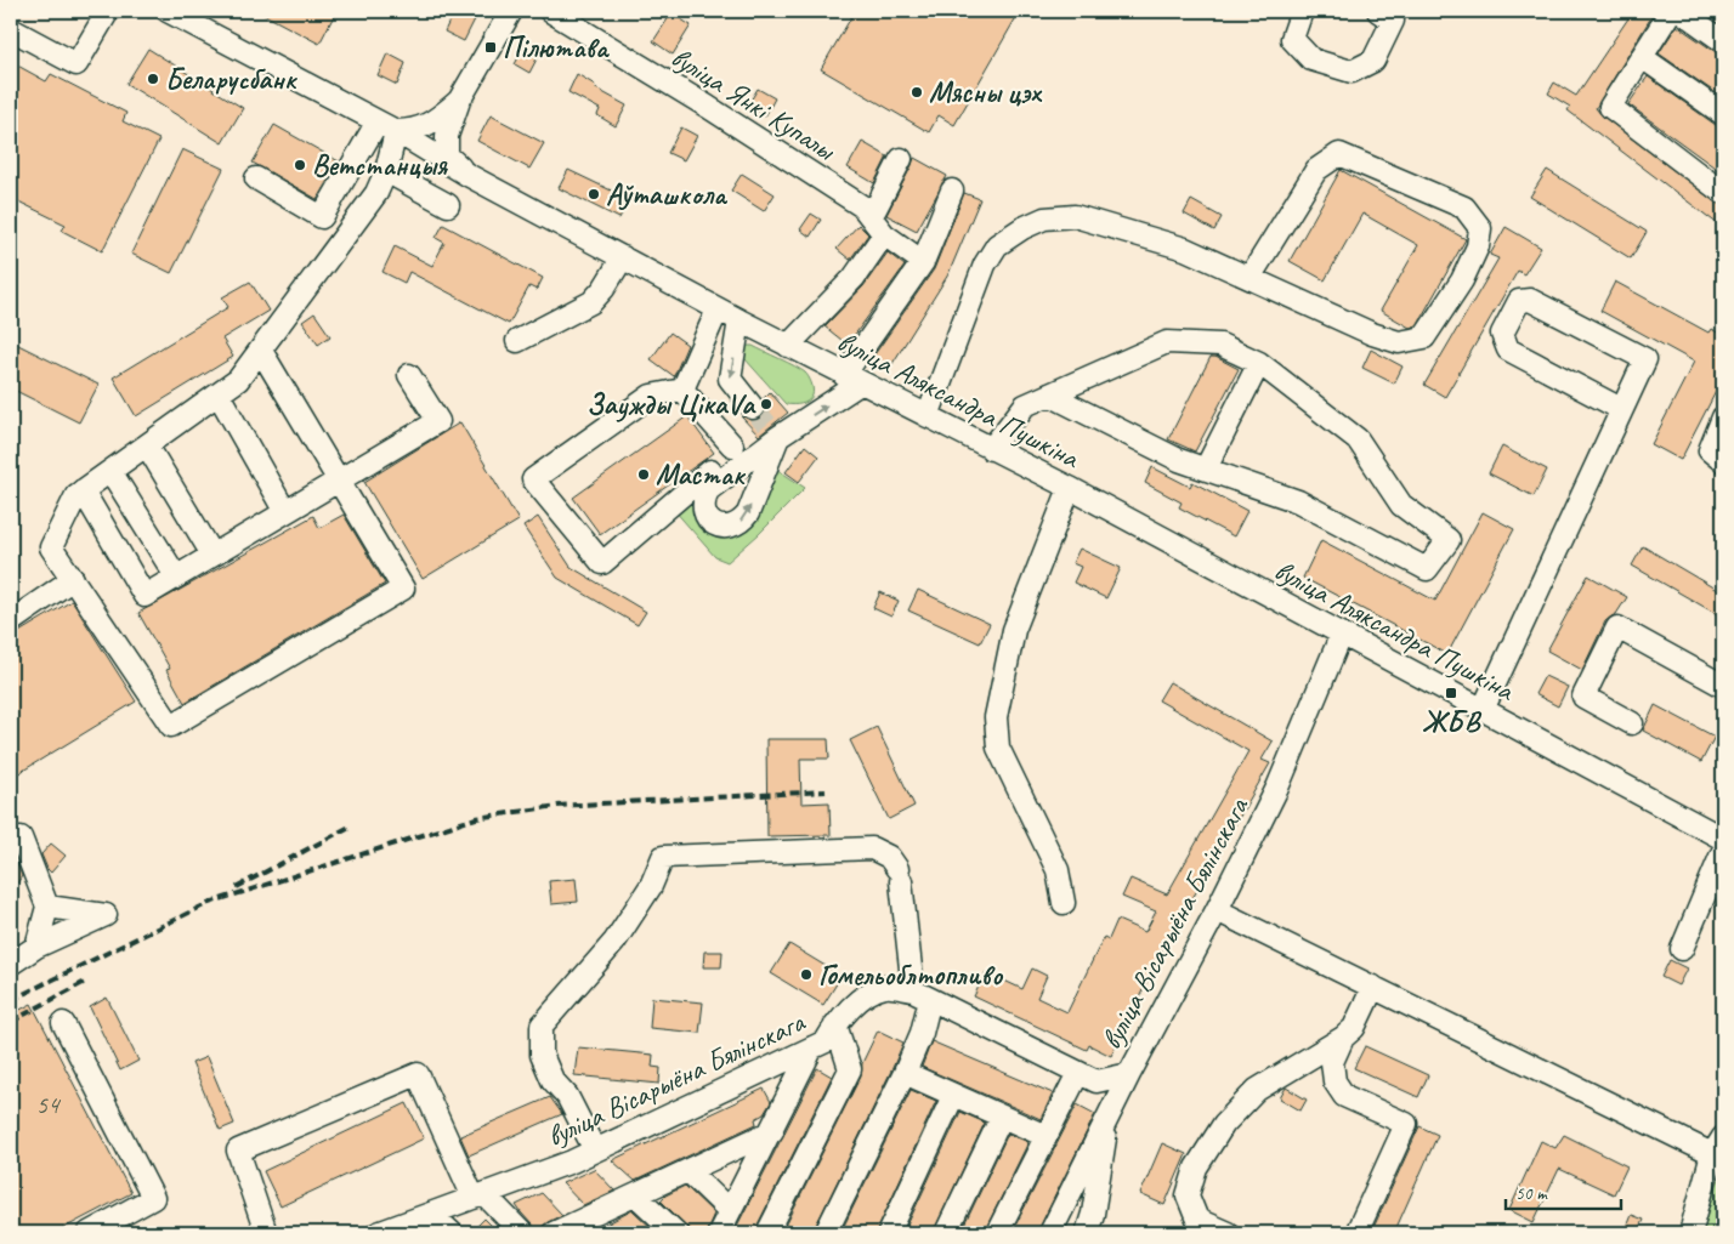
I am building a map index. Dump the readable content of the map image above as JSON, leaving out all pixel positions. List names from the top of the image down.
{
  "streets": {
    "street": ["вуліца Янкі Купалы", "вуліца Аляксандра Пушкіна", "вуліца Вісарыёна Бялінскага"]
  },
  "crossings": [
    ["вуліца Аляксандра Пушкіна", "вуліца Вісарыёна Бялінскага"]
  ],
  "places": {
    "transit": ["Пілютава", "ЖБВ"],
    "other": [
      "Беларусбанк",
      "Мясны цэх",
      "Ветстанцыя",
      "Аўташкола",
      "Заужды ЦікаVа",
      "Мастак",
      "Гомельоблтопливо"
    ]
  },
  "house_numbers": ["54"],
  "scale_bar": "50 m"
}
